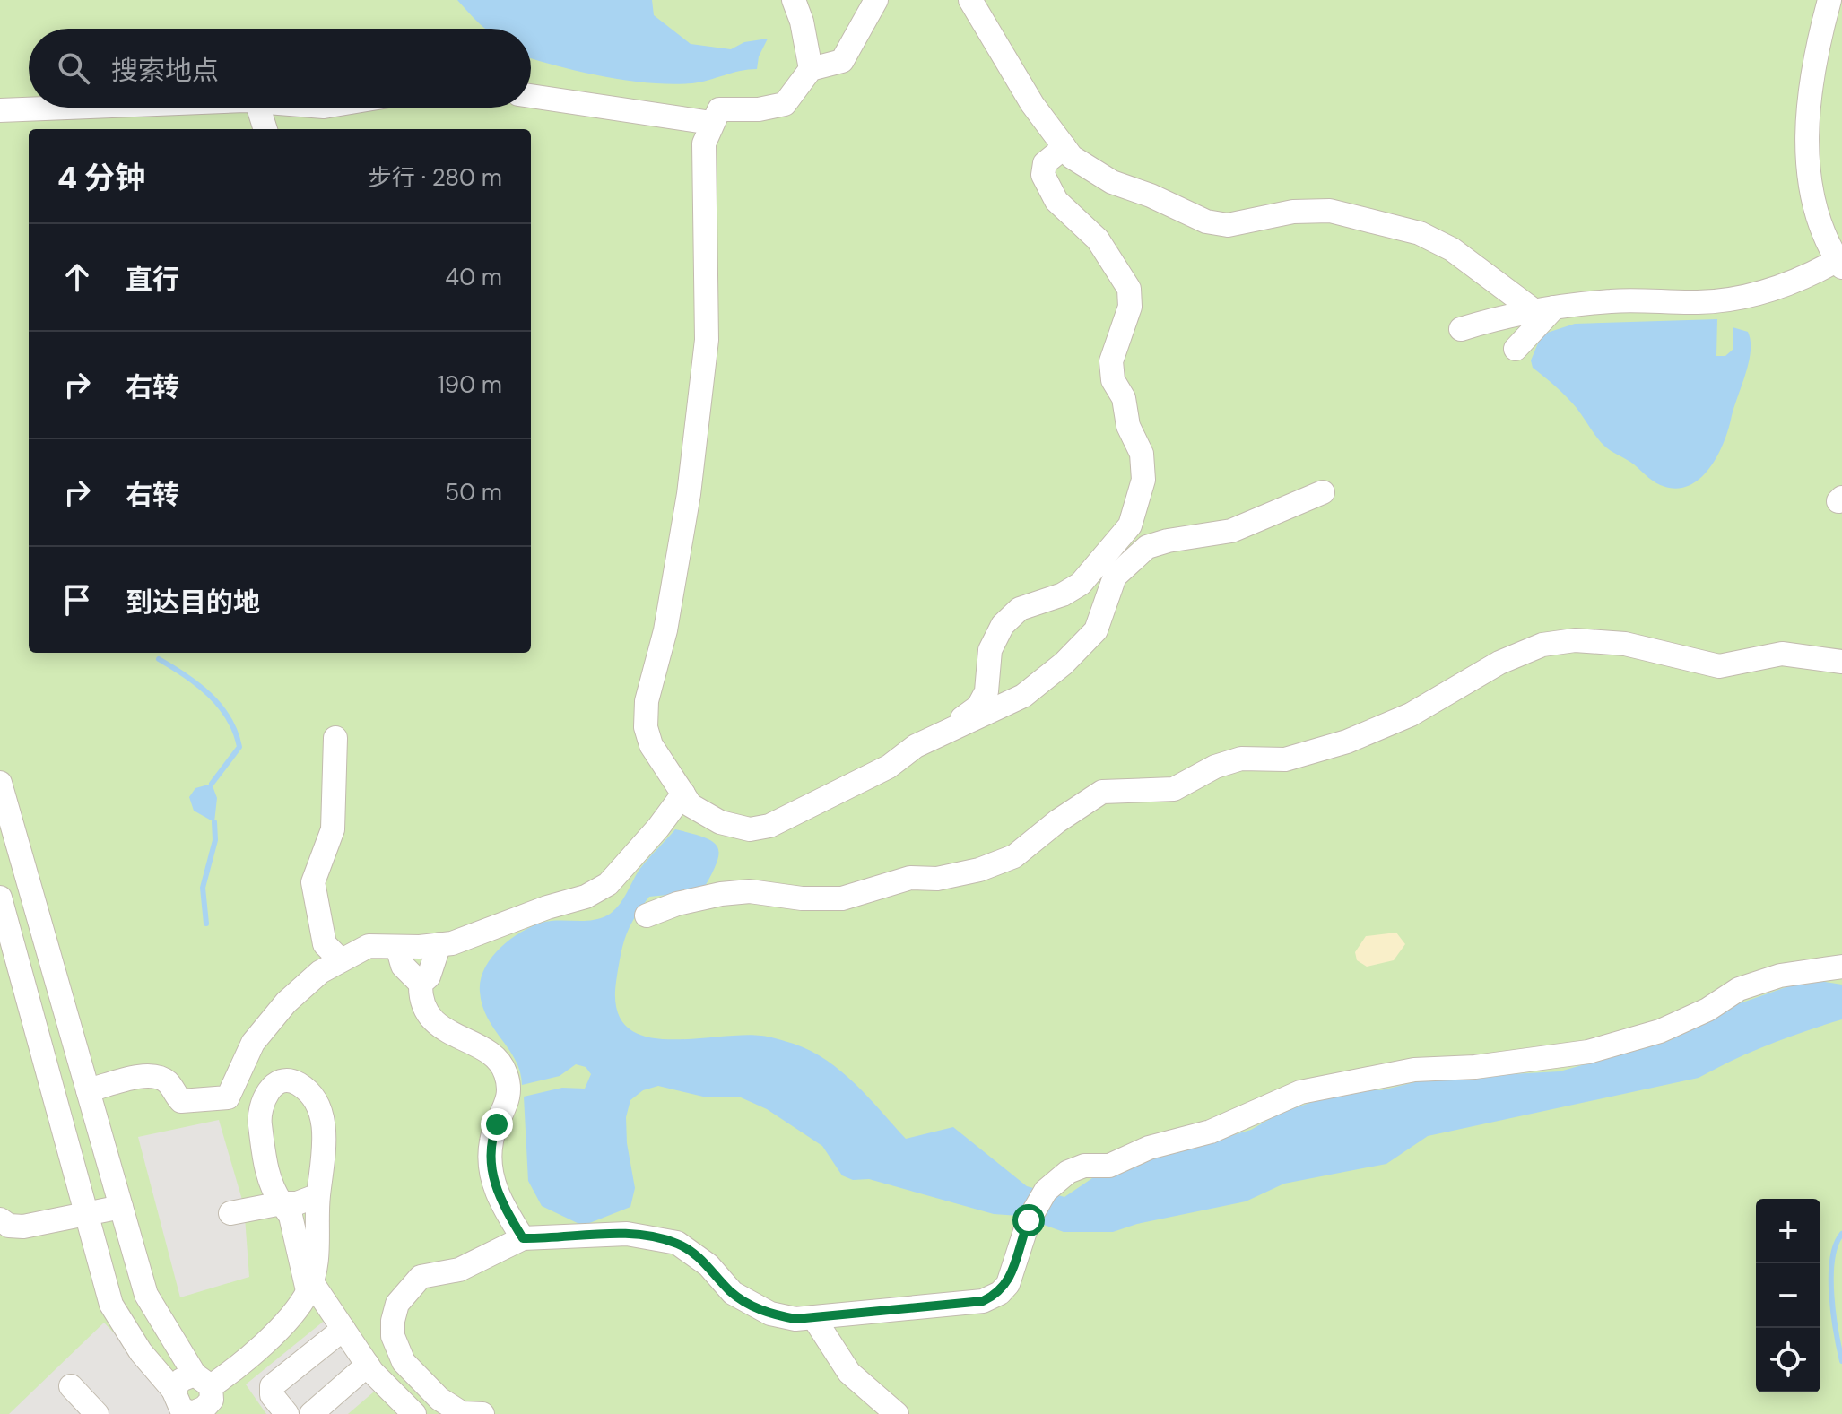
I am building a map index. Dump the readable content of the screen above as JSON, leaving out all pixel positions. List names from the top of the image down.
{
  "page": {
    "search": "搜索地点",
    "heading": ["4 分钟", "步行 · 280 m"],
    "list": [
      ["直行", "40 m"],
      ["右转", "190 m"],
      ["右转", "50 m"],
      "到达目的地"
    ],
    "map_buttons": ["+", "−"]
  }
}
